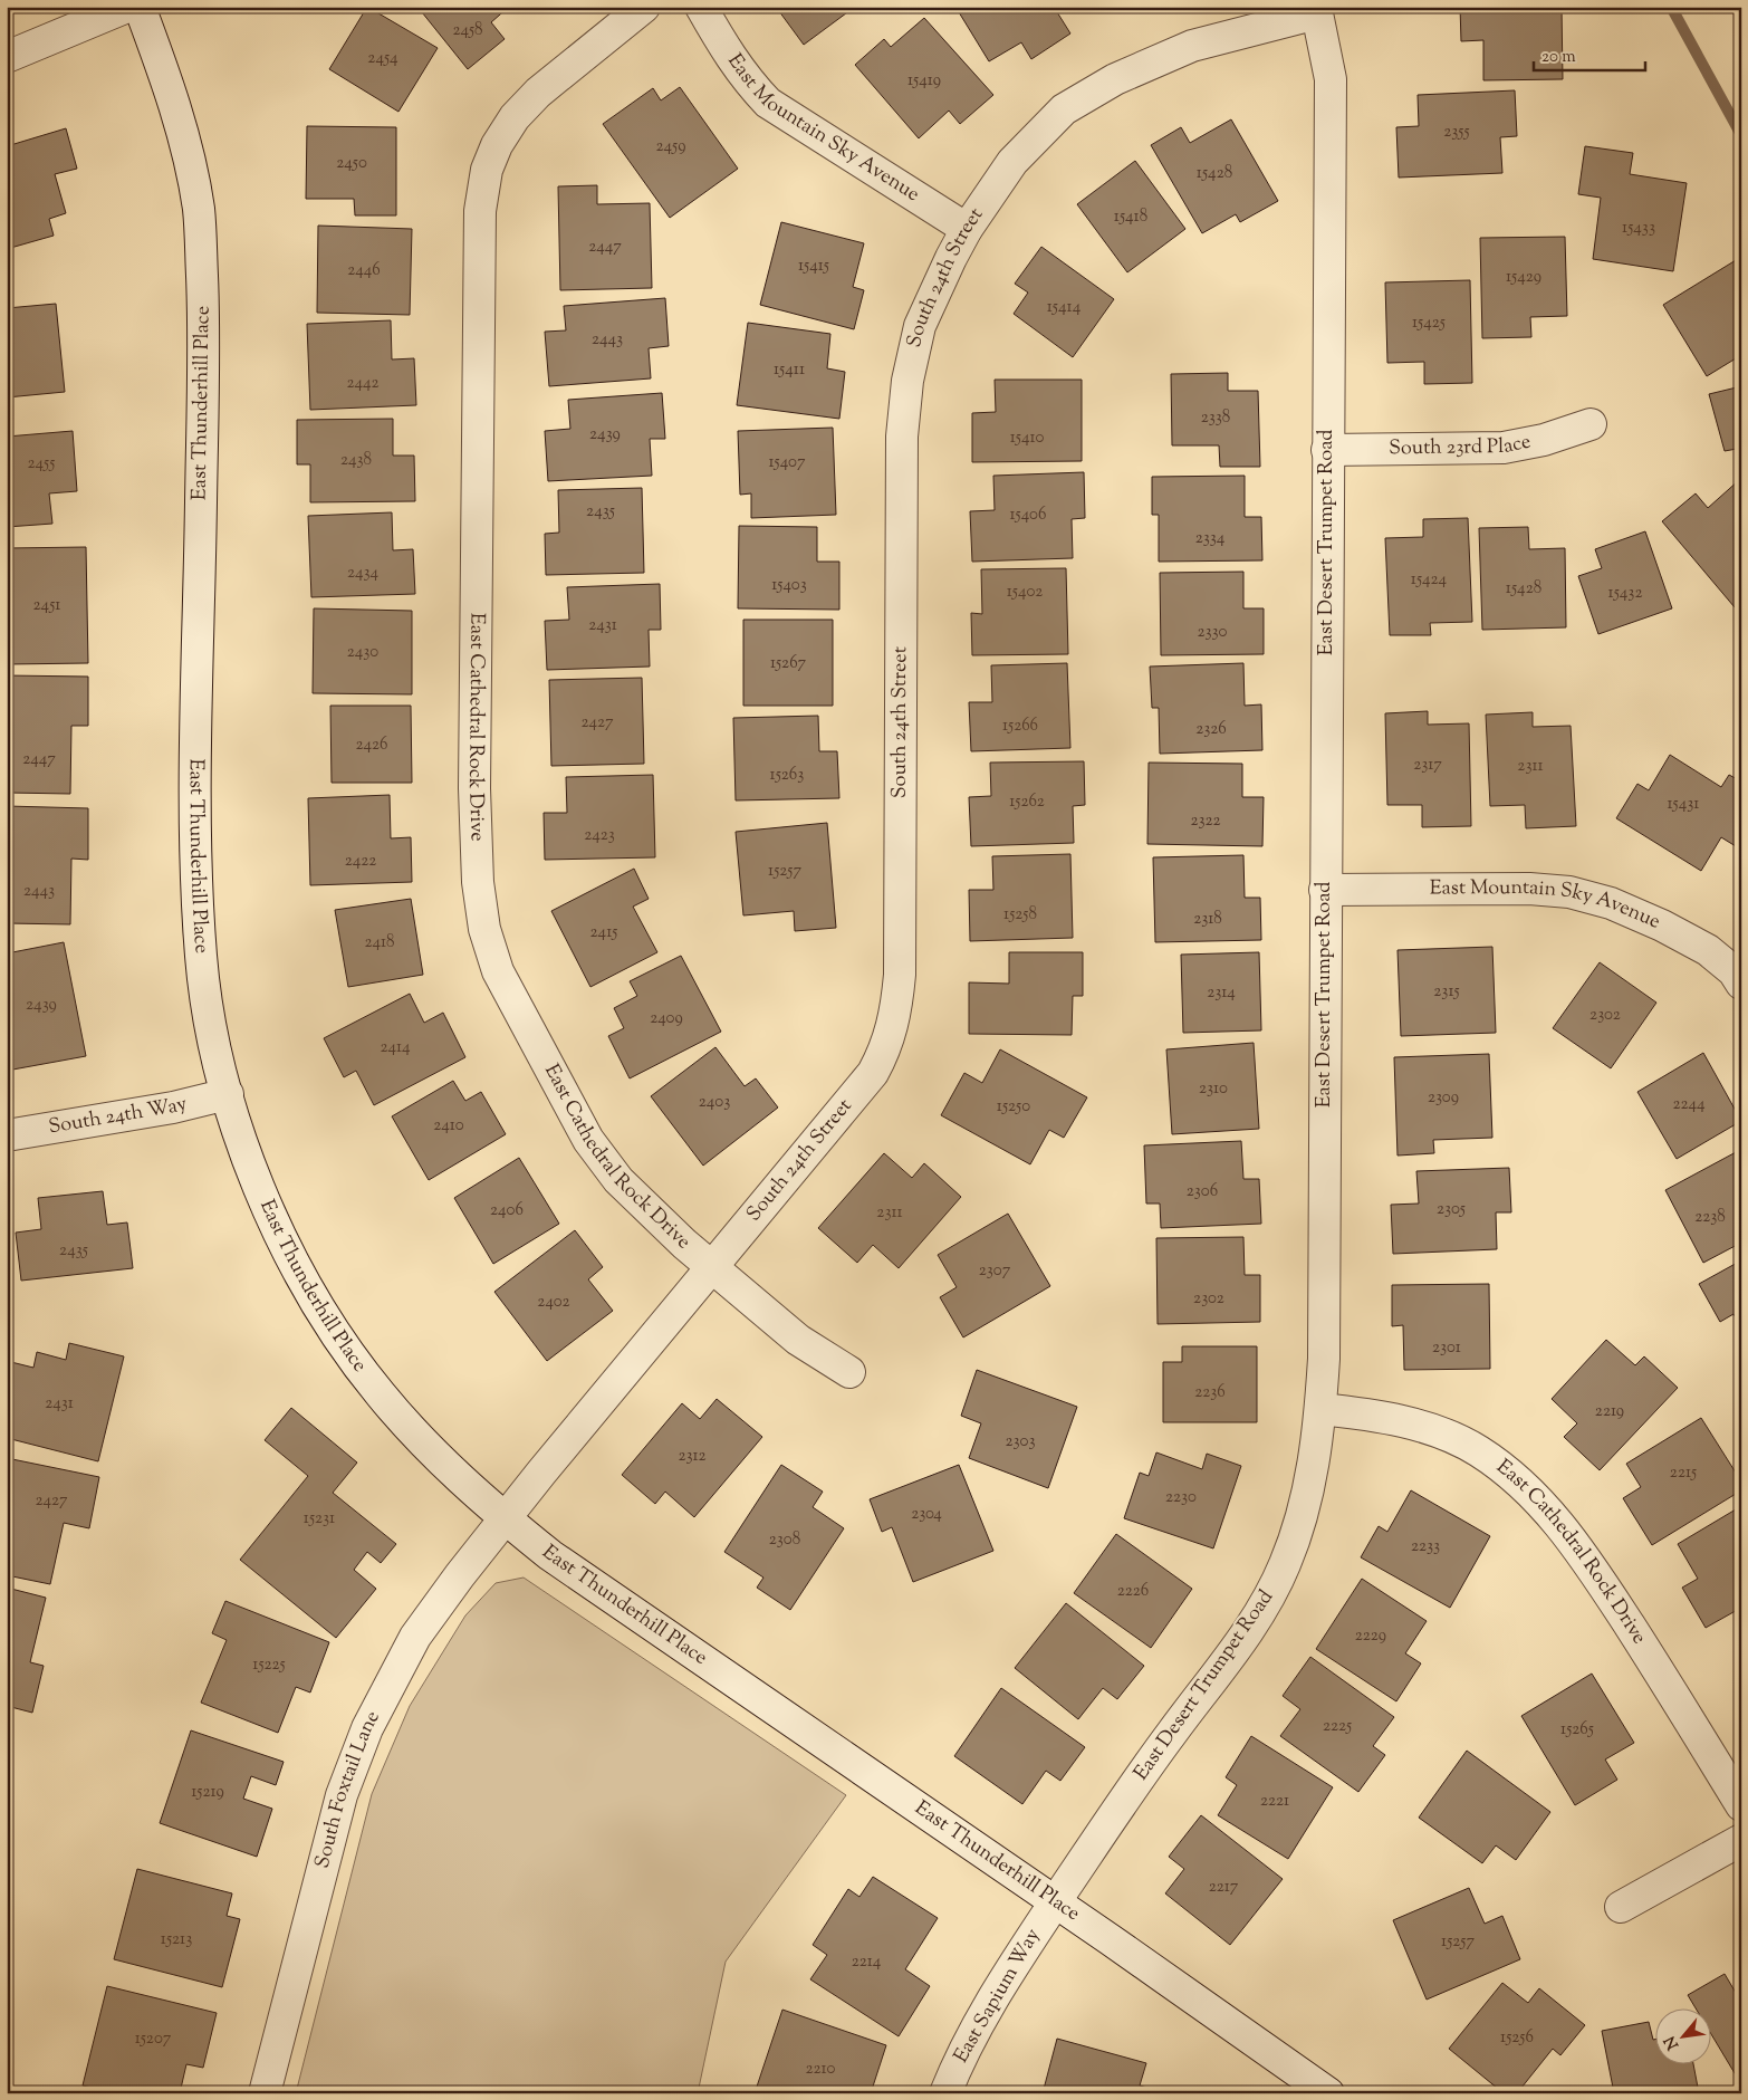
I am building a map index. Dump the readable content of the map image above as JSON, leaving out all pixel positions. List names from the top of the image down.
{
  "streets": {
    "street": [
      "East Mountain Sky Avenue",
      "South 24th Street",
      "East Thunderhill Place",
      "South 23rd Place",
      "East Desert Trumpet Road",
      "East Cathedral Rock Drive",
      "South 24th Way",
      "South Foxtail Lane",
      "East Sapium Way"
    ]
  },
  "crossings": [
    ["East Mountain Sky Avenue", "South 24th Street"],
    ["East Mountain Sky Avenue", "East Desert Trumpet Road"],
    ["South 24th Street", "East Thunderhill Place"],
    ["South 24th Street", "East Desert Trumpet Road"],
    ["South 24th Street", "East Cathedral Rock Drive"],
    ["South 24th Street", "South Foxtail Lane"],
    ["East Thunderhill Place", "East Desert Trumpet Road"],
    ["East Thunderhill Place", "South 24th Way"],
    ["East Thunderhill Place", "South Foxtail Lane"],
    ["East Thunderhill Place", "East Sapium Way"],
    ["South 23rd Place", "East Desert Trumpet Road"],
    ["East Desert Trumpet Road", "East Cathedral Rock Drive"],
    ["East Desert Trumpet Road", "East Sapium Way"]
  ],
  "house_numbers": [
    "2458",
    "2454",
    "15419",
    "2355",
    "2459",
    "2450",
    "15428",
    "15418",
    "15433",
    "2447",
    "15415",
    "2446",
    "15429",
    "15414",
    "15425",
    "2443",
    "15411",
    "2442",
    "2338",
    "2439",
    "15410",
    "2438",
    "15407",
    "2455",
    "2435",
    "15406",
    "2334",
    "2434",
    "15424",
    "15403",
    "15428",
    "15402",
    "15432",
    "2451",
    "2431",
    "2330",
    "2430",
    "15267",
    "2427",
    "15266",
    "2326",
    "2426",
    "2447",
    "2317",
    "2311",
    "15263",
    "15262",
    "15431",
    "2322",
    "2423",
    "2422",
    "15257",
    "2443",
    "15258",
    "2318",
    "2415",
    "2418",
    "2315",
    "2314",
    "2439",
    "2302",
    "2409",
    "2414",
    "2310",
    "2309",
    "2403",
    "2244",
    "15250",
    "2410",
    "2306",
    "2305",
    "2406",
    "2311",
    "2238",
    "2435",
    "2307",
    "2302",
    "2402",
    "2301",
    "2236",
    "2431",
    "2219",
    "2303",
    "2312",
    "2215",
    "2230",
    "2427",
    "2304",
    "15231",
    "2308",
    "2233",
    "2226",
    "2229",
    "15225",
    "2225",
    "15265",
    "15219",
    "2221",
    "2217",
    "15213",
    "15257",
    "2214",
    "15256",
    "15207",
    "2210"
  ],
  "scale_bar": "20 m",
  "north": "bottom left"
}
